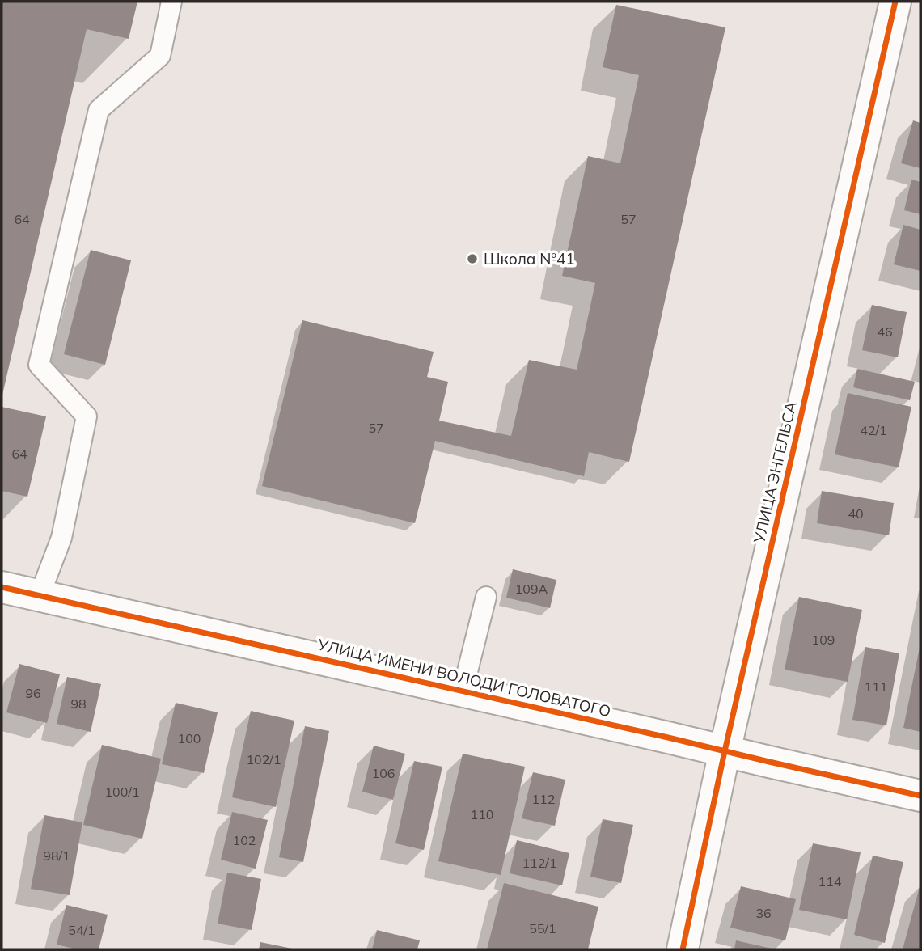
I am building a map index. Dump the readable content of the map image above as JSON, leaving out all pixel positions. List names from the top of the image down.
{
  "streets": {
    "street": ["УЛИЦА ЭНГЕЛЬСА", "УЛИЦА ИМЕНИ ВОЛОДИ ГОЛОВАТОГО"]
  },
  "crossings": [
    ["УЛИЦА ЭНГЕЛЬСА", "УЛИЦА ИМЕНИ ВОЛОДИ ГОЛОВАТОГО"]
  ],
  "places": ["Школа №41"],
  "house_numbers": [
    "64",
    "57",
    "46",
    "57",
    "42/1",
    "64",
    "40",
    "109А",
    "109",
    "111",
    "96",
    "98",
    "100",
    "102/1",
    "106",
    "100/1",
    "112",
    "110",
    "102",
    "98/1",
    "112/1",
    "114",
    "36",
    "55/1",
    "54/1"
  ]
}
